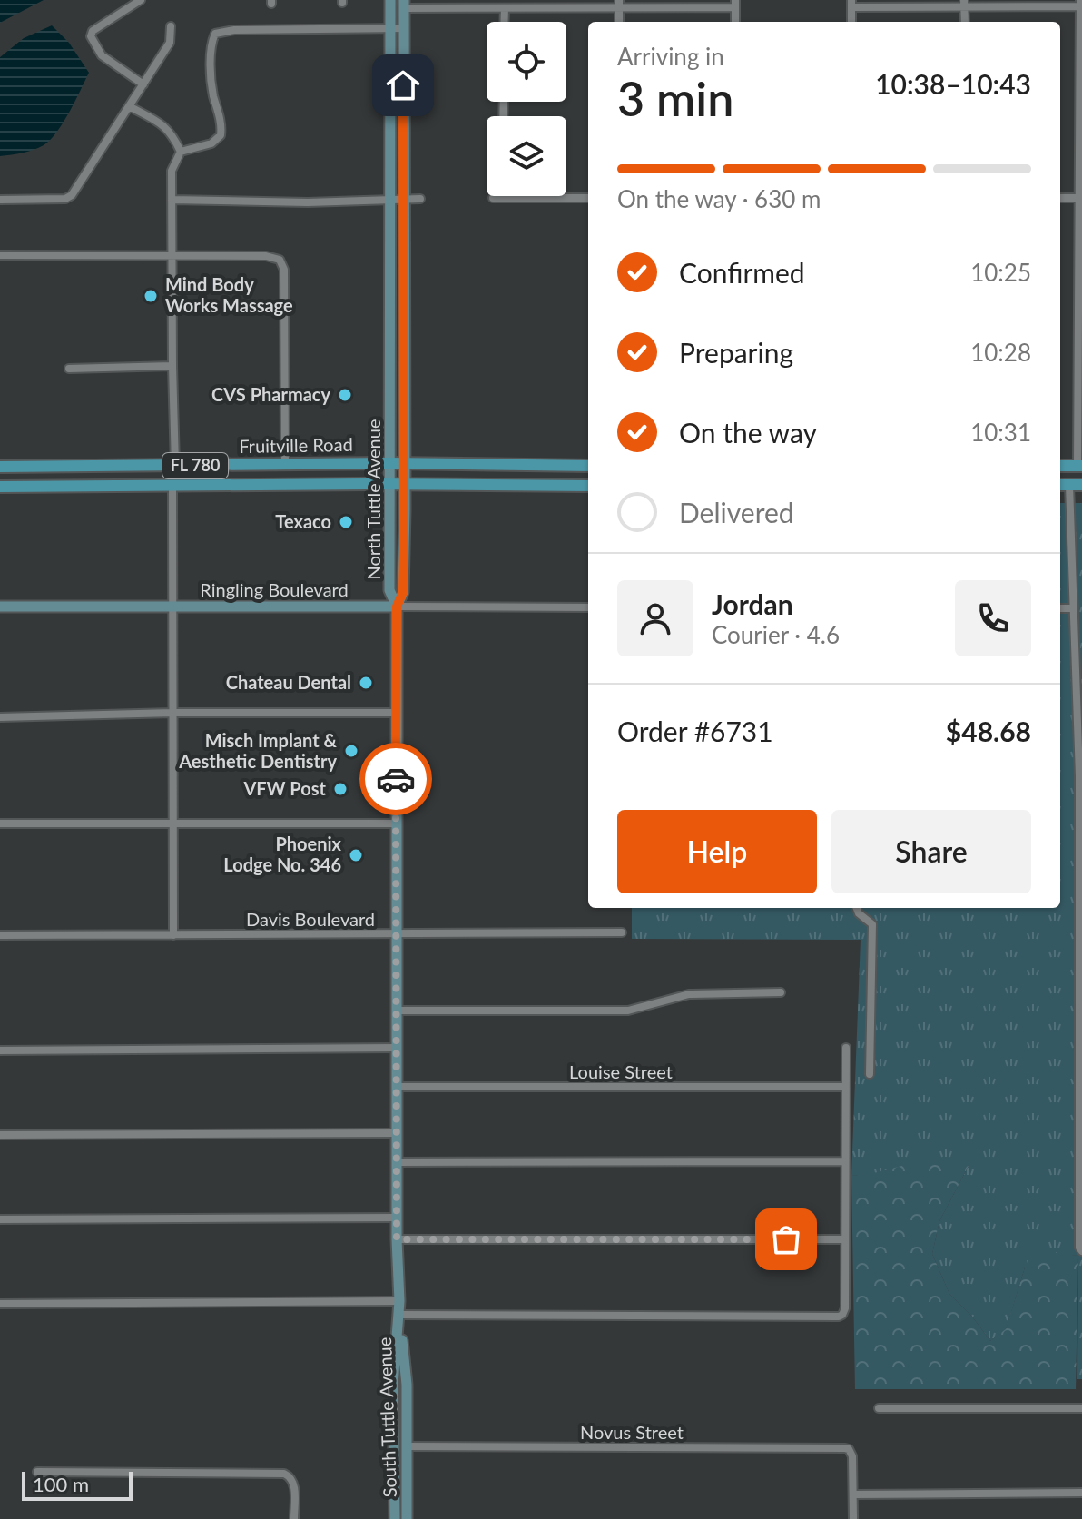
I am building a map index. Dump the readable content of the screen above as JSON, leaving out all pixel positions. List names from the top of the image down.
{
  "streets": {
    "main road": [
      "Fruitville Road",
      "FL 780",
      "North Tuttle Avenue",
      "Ringling Boulevard",
      "South Tuttle Avenue"
    ],
    "street": ["Davis Boulevard", "Louise Street", "Novus Street"]
  },
  "crossings": [
    ["Fruitville Road", "North Tuttle Avenue"],
    ["FL 780", "North Tuttle Avenue"],
    ["North Tuttle Avenue", "Ringling Boulevard"],
    ["North Tuttle Avenue", "South Tuttle Avenue"],
    ["Ringling Boulevard", "South Tuttle Avenue"],
    ["Davis Boulevard", "South Tuttle Avenue"],
    ["Louise Street", "South Tuttle Avenue"],
    ["South Tuttle Avenue", "Novus Street"]
  ],
  "places": [
    "Mind Body Works Massage",
    "CVS Pharmacy",
    "Texaco",
    "Chateau Dental",
    "Misch Implant & Aesthetic Dentistry",
    "VFW Post",
    "Phoenix Lodge No. 346"
  ],
  "scale_bar": "100 m",
  "page": {
    "heading": ["3 min", "Arriving in", "10:38–10:43"],
    "panel": [
      "Jordan",
      "Courier · 4.6",
      "Order #6731",
      "$48.68"
    ],
    "bar": "On the way · 630 m",
    "list": [
      ["Confirmed", "10:25"],
      ["Preparing", "10:28"],
      ["On the way", "10:31"],
      "Delivered"
    ],
    "buttons": ["Help", "Share"],
    "scale": "100 m"
  }
}
